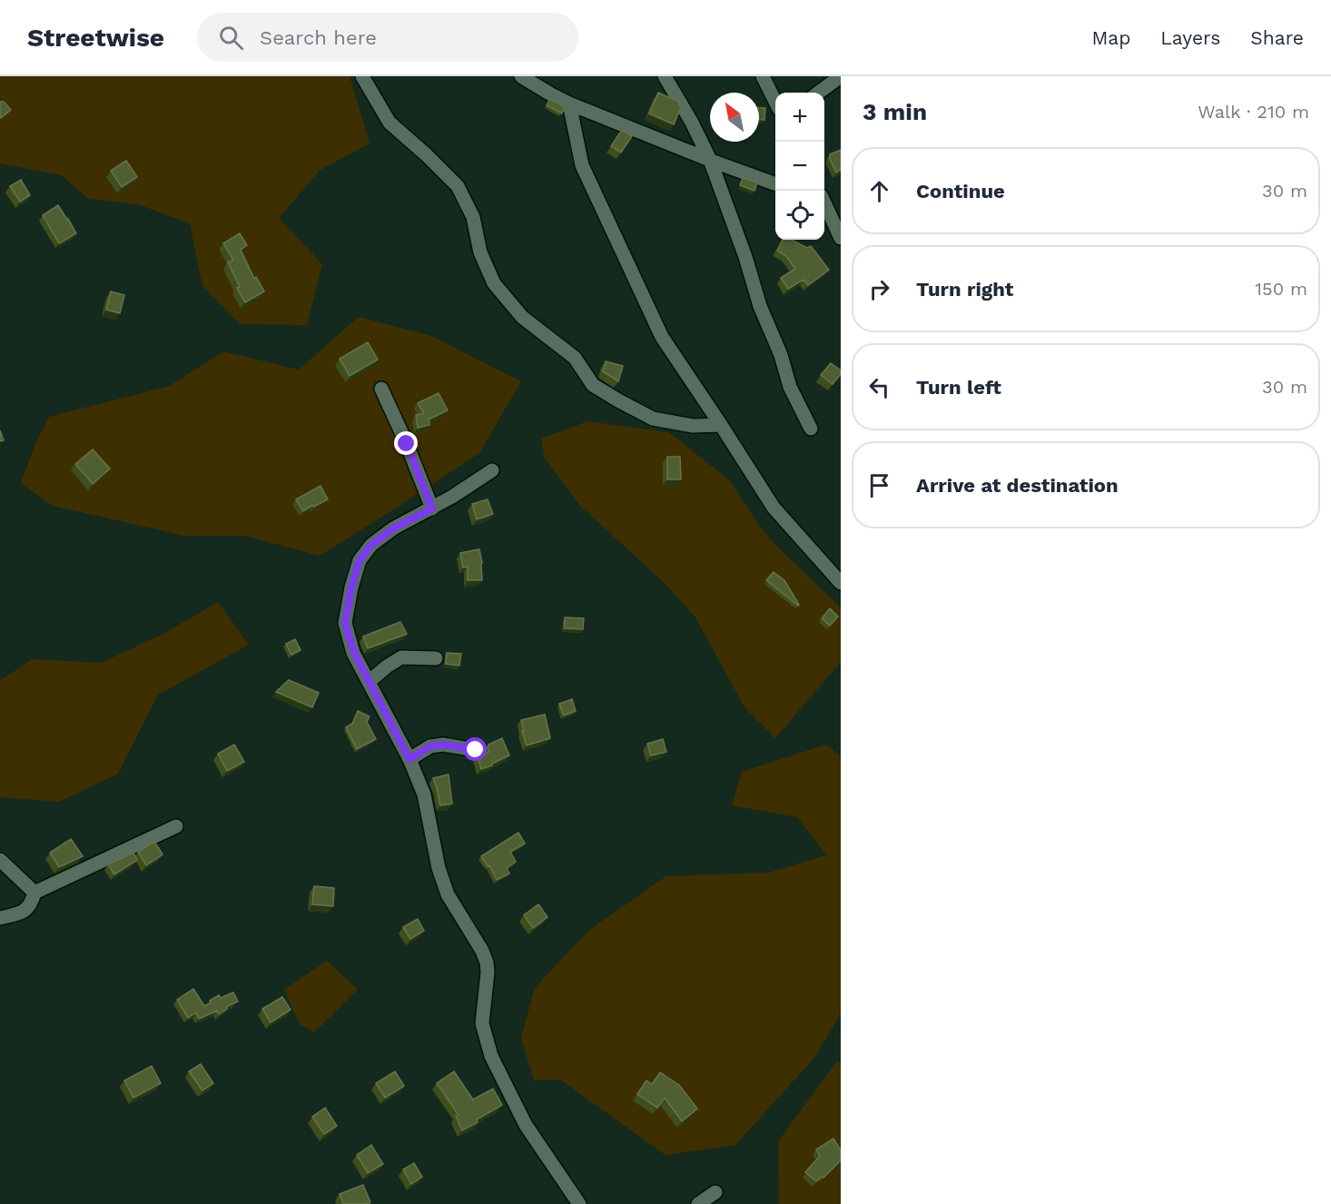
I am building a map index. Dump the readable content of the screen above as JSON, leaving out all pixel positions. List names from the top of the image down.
{
  "north": "top left",
  "page": {
    "header": "Streetwise",
    "search": "Search here",
    "nav": ["Map", "Layers", "Share"],
    "heading": ["3 min", "Walk · 210 m"],
    "map_buttons": ["+", "−"],
    "list": [
      ["Continue", "30 m"],
      ["Turn right", "150 m"],
      ["Turn left", "30 m"],
      "Arrive at destination"
    ]
  }
}
